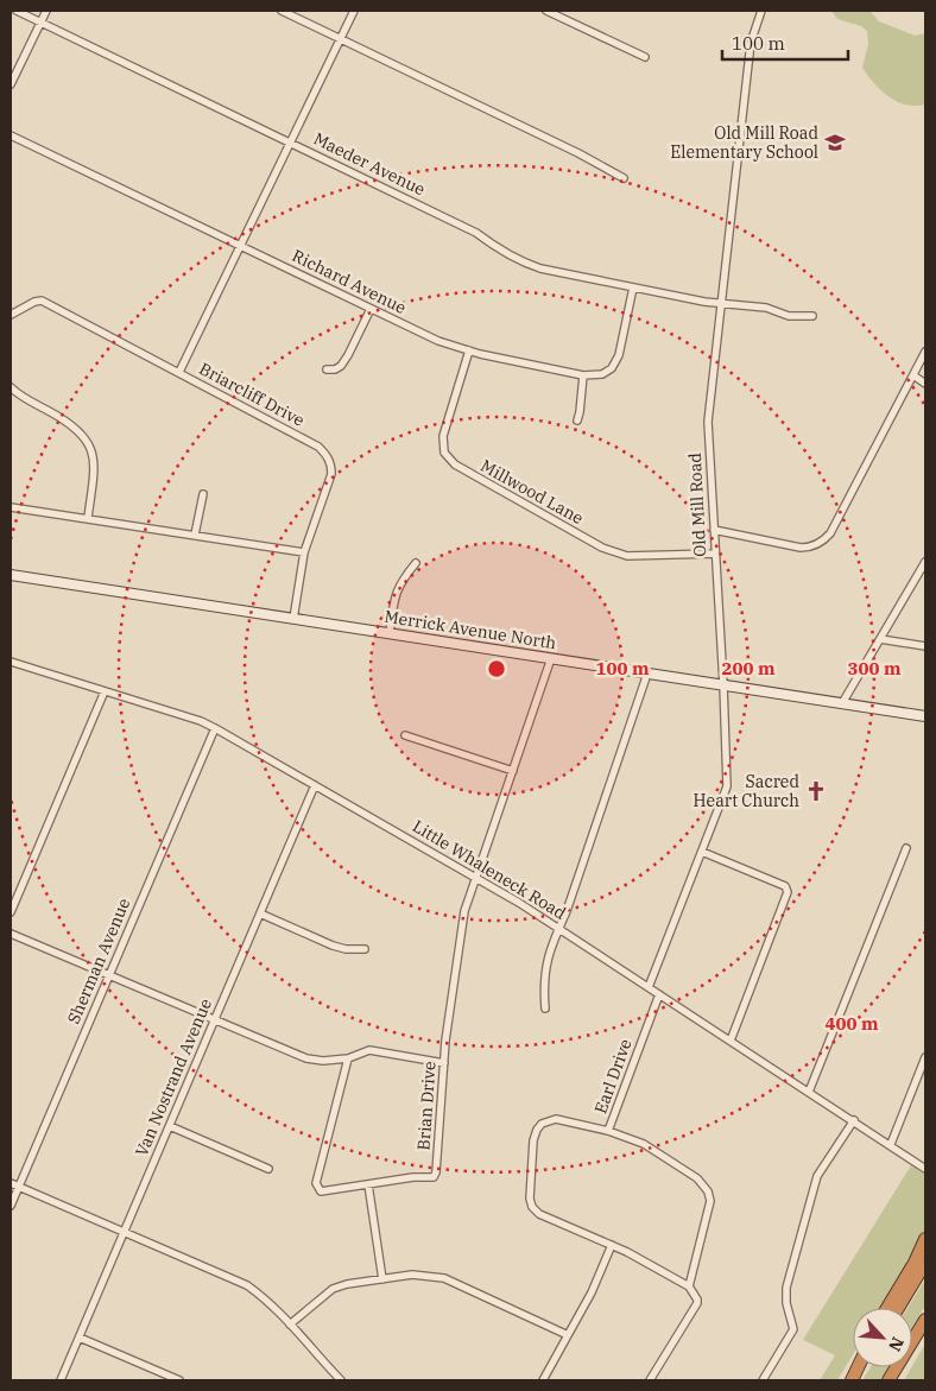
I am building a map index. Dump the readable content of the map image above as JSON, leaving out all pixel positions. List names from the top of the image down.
{
  "streets": {
    "main road": ["Merrick Avenue North"],
    "street": [
      "Maeder Avenue",
      "Richard Avenue",
      "Briarcliff Drive",
      "Millwood Lane",
      "Old Mill Road",
      "Little Whaleneck Road",
      "Sherman Avenue",
      "Earl Drive",
      "Van Nostrand Avenue",
      "Brian Drive"
    ]
  },
  "crossings": [
    ["Maeder Avenue", "Richard Avenue"],
    ["Maeder Avenue", "Old Mill Road"],
    ["Richard Avenue", "Millwood Lane"],
    ["Briarcliff Drive", "Merrick Avenue North"],
    ["Millwood Lane", "Old Mill Road"],
    ["Old Mill Road", "Merrick Avenue North"],
    ["Old Mill Road", "Little Whaleneck Road"],
    ["Merrick Avenue North", "Brian Drive"],
    ["Little Whaleneck Road", "Sherman Avenue"],
    ["Little Whaleneck Road", "Earl Drive"],
    ["Little Whaleneck Road", "Van Nostrand Avenue"],
    ["Little Whaleneck Road", "Brian Drive"]
  ],
  "places": {
    "school or university": ["Old Mill Road Elementary School"],
    "church": ["Sacred Heart Church"]
  },
  "scale_bar": "100 m",
  "north": "bottom right",
  "rings": [
    "100 m",
    "200 m",
    "300 m",
    "400 m"
  ]
}
